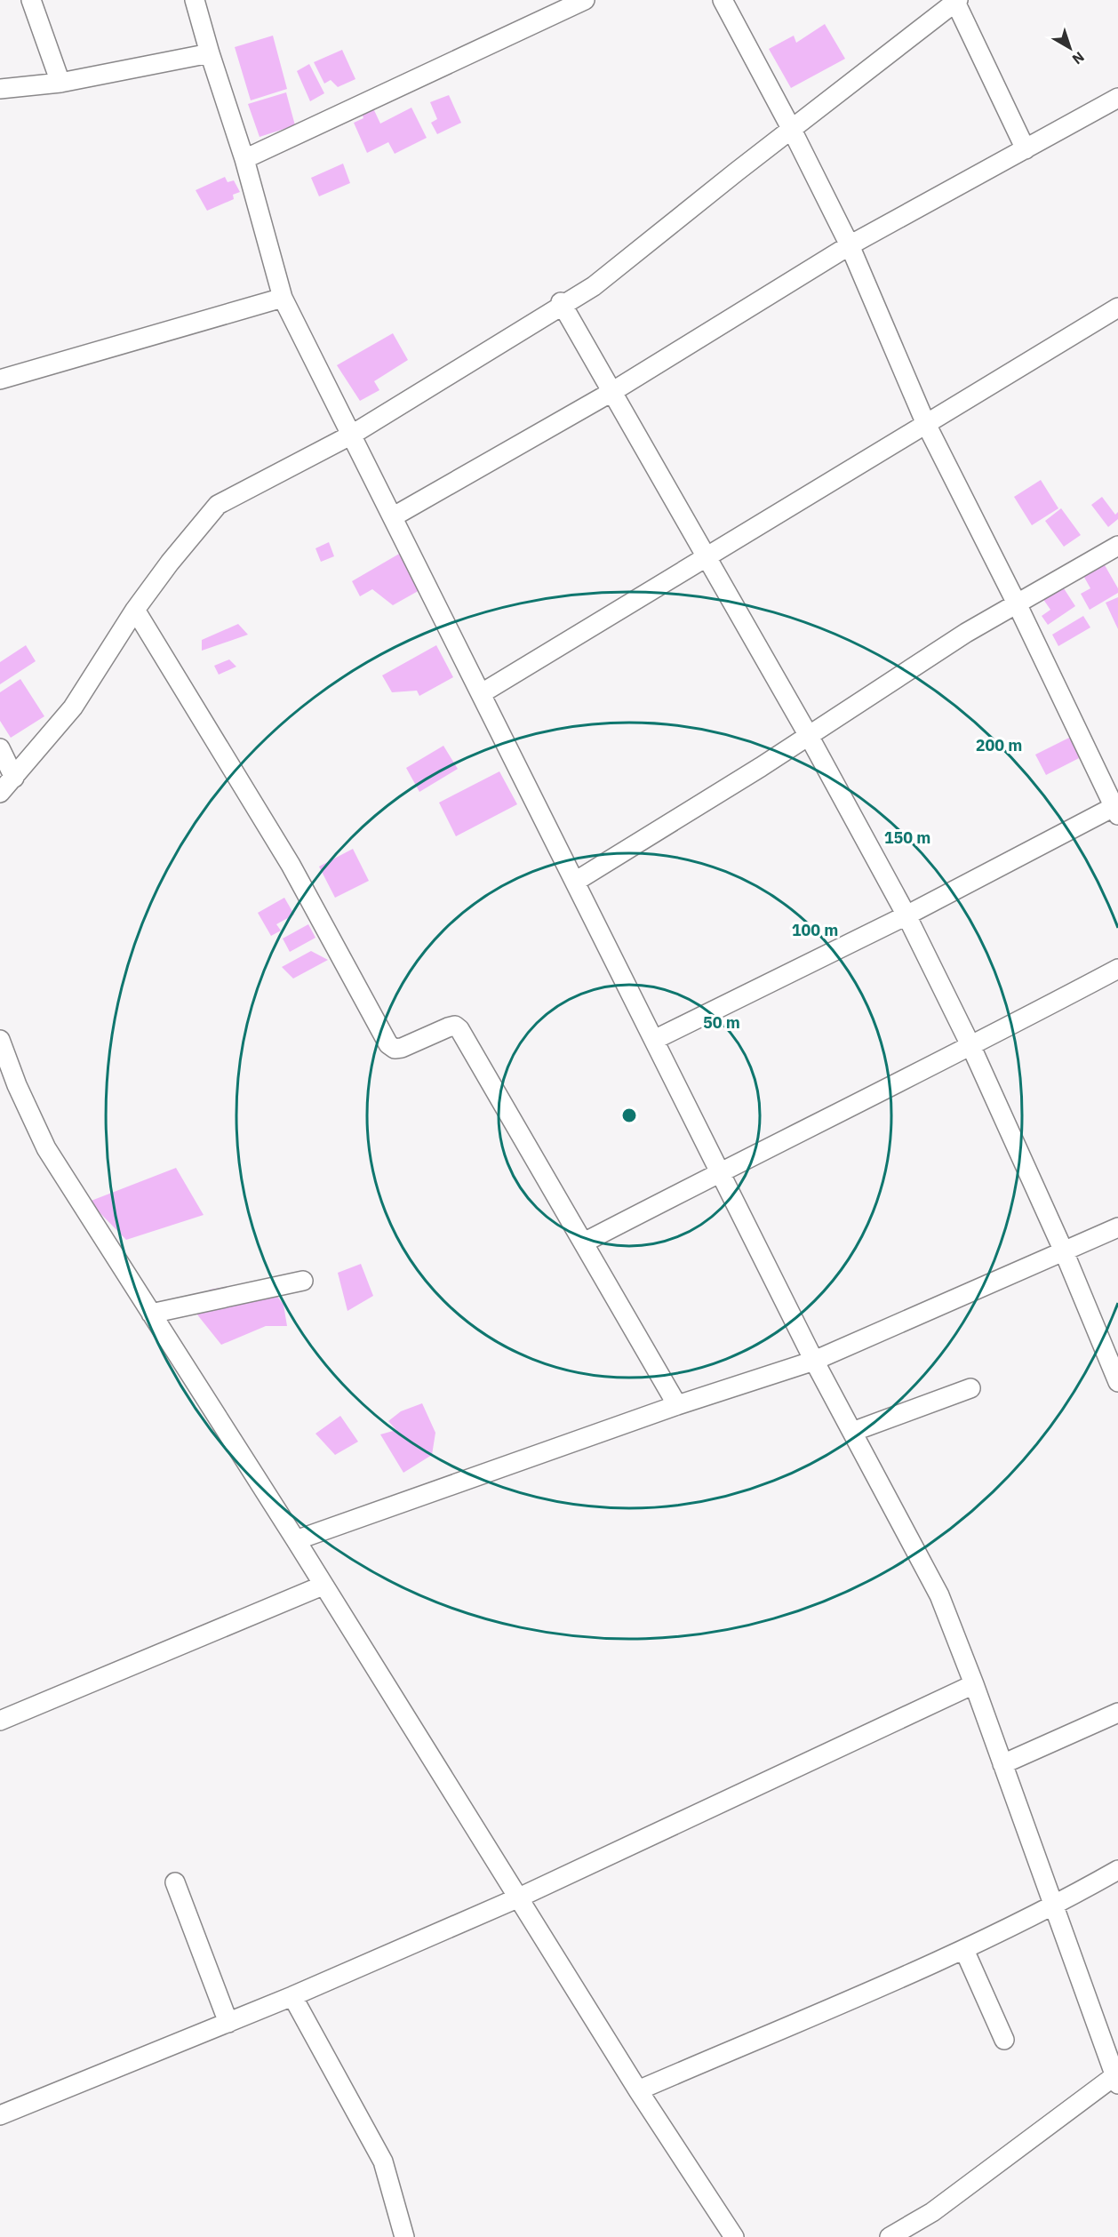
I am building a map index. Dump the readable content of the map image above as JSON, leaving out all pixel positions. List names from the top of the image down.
{
  "north": "bottom right",
  "rings": [
    "200 m",
    "150 m",
    "100 m",
    "50 m"
  ]
}
